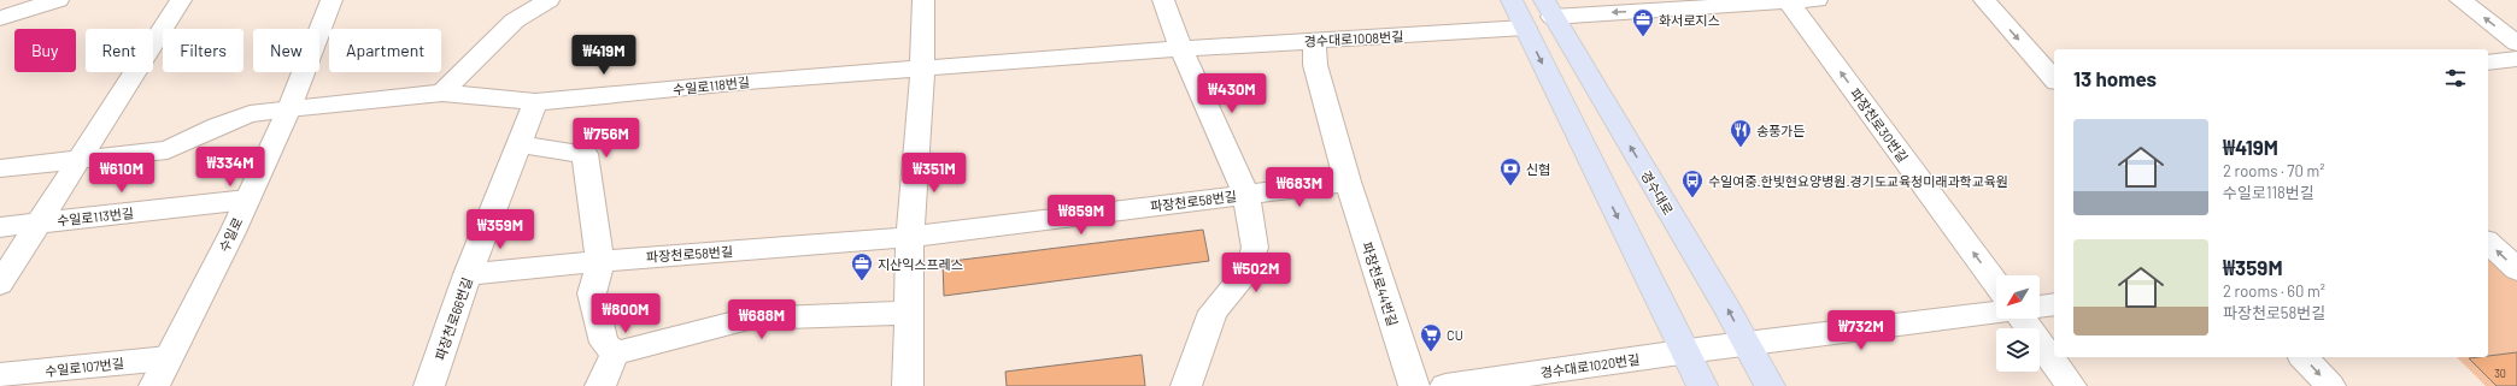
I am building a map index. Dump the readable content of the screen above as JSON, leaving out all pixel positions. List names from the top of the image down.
{
  "streets": {
    "main road": ["경수대로"],
    "street": [
      "경수대로1008번길",
      "수일로118번길",
      "파장천로30번길",
      "파장천로58번길",
      "수일로113번길",
      "수일로",
      "파장천로44번길",
      "파장천로66번길",
      "경수대로1020번길",
      "수일로107번길"
    ]
  },
  "crossings": [
    ["경수대로1008번길", "수일로118번길"],
    ["경수대로1008번길", "파장천로44번길"],
    ["수일로118번길", "수일로"],
    ["수일로118번길", "파장천로66번길"],
    ["경수대로", "경수대로1020번길"],
    ["파장천로58번길", "파장천로66번길"],
    ["수일로113번길", "수일로"],
    ["수일로", "수일로107번길"]
  ],
  "places": {
    "office": ["화서로지스", "지산익스프레스"],
    "restaurant": ["송풍가든"],
    "bank": ["신협"],
    "bus stop": ["수일여중.한빛현요양병원.경기도교육청미래과학교육원"],
    "supermarket": ["CU"]
  },
  "house_numbers": ["30"],
  "north": "bottom left",
  "page": {
    "chip": [
      "Buy",
      "Rent",
      "Filters",
      "New",
      "Apartment"
    ],
    "price": [
      "₩419M",
      "₩430M",
      "₩756M",
      "₩334M",
      "₩610M",
      "₩351M",
      "₩683M",
      "₩859M",
      "₩359M",
      "₩502M",
      "₩800M",
      "₩688M",
      "₩732M"
    ],
    "heading": "13 homes",
    "list": [
      {
        "name": "₩419M",
        "note": "2 rooms · 70 m² · 수일로118번길"
      },
      {
        "name": "₩359M",
        "note": "2 rooms · 60 m² · 파장천로58번길"
      }
    ]
  }
}
